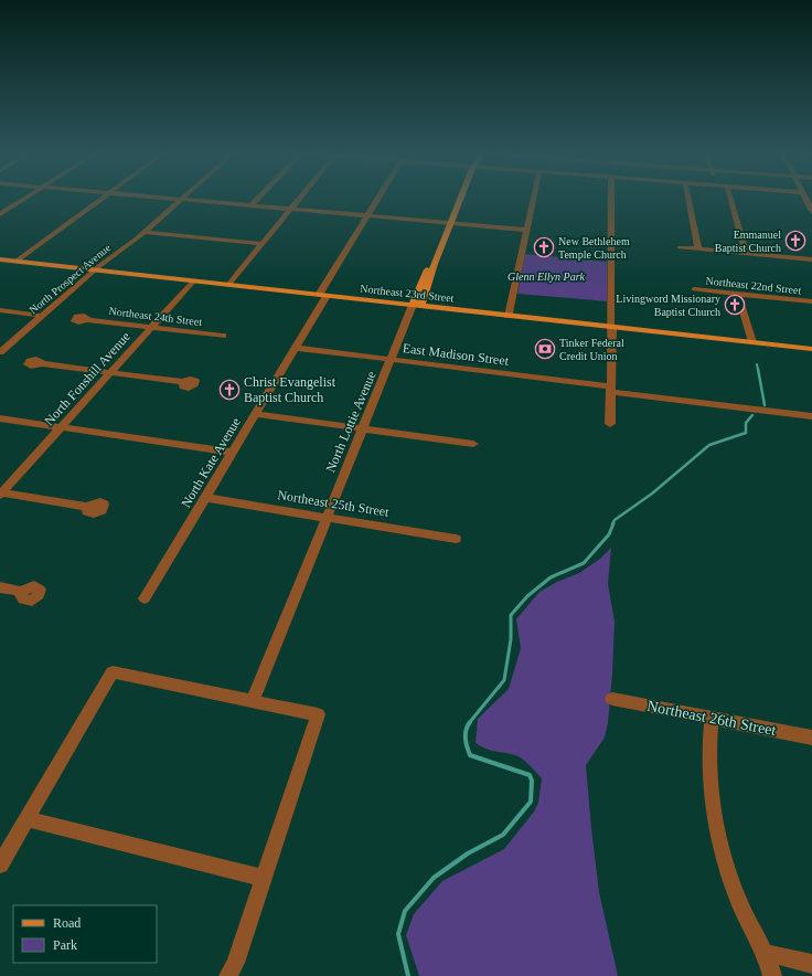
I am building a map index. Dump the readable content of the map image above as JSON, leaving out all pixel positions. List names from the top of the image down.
{
  "streets": {
    "main road": ["Northeast 23rd Street", "North Lottie Avenue"],
    "street": [
      "North Prospect Avenue",
      "Northeast 22nd Street",
      "Northeast 24th Street",
      "East Madison Street",
      "North Fonshill Avenue",
      "North Kate Avenue",
      "Northeast 25th Street",
      "Northeast 26th Street"
    ]
  },
  "crossings": [
    ["North Prospect Avenue", "Northeast 23rd Street"],
    ["Northeast 23rd Street", "North Fonshill Avenue"],
    ["Northeast 23rd Street", "North Lottie Avenue"],
    ["Northeast 23rd Street", "North Kate Avenue"],
    ["Northeast 24th Street", "North Fonshill Avenue"],
    ["East Madison Street", "North Lottie Avenue"],
    ["East Madison Street", "North Kate Avenue"],
    ["North Lottie Avenue", "Northeast 25th Street"],
    ["North Kate Avenue", "Northeast 25th Street"]
  ],
  "parks": ["Glenn Ellyn Park"],
  "places": {
    "church": [
      "Emmanuel Baptist Church",
      "New Bethlehem Temple Church",
      "Livingword Missionary Baptist Church",
      "Christ Evangelist Baptist Church"
    ],
    "bank": ["Tinker Federal Credit Union"]
  },
  "legend": ["Road", "Park"]
}
